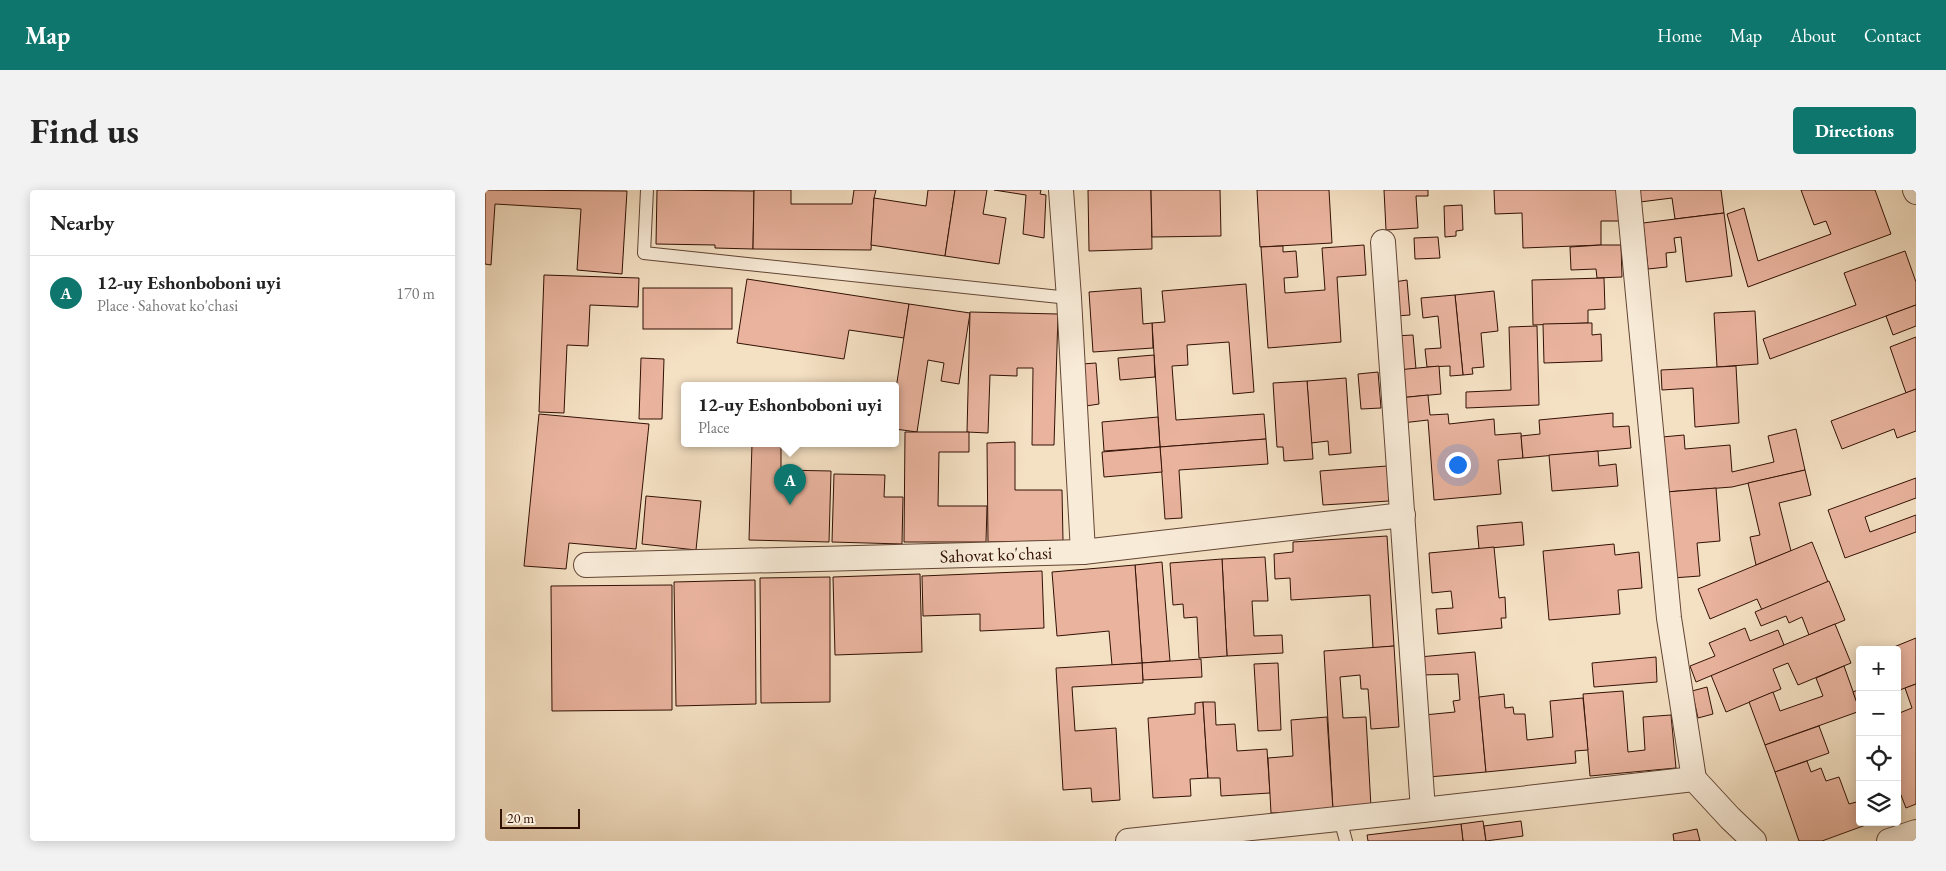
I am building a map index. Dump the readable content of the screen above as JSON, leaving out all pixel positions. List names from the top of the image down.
{
  "streets": {
    "street": ["Sahovat ko'chasi"]
  },
  "scale_bar": "20 m",
  "page": {
    "header": "Map",
    "nav": [
      "Home",
      "Map",
      "About",
      "Contact"
    ],
    "buttons": "Directions",
    "title": "Find us",
    "heading": "Nearby",
    "list": [
      {
        "mark": "A",
        "name": "12-uy Eshonboboni uyi",
        "note": "Place · Sahovat ko'chasi",
        "value": "170 m"
      }
    ],
    "popup": ["12-uy Eshonboboni uyi", "Place"],
    "pins": "A",
    "map_buttons": ["+", "−"],
    "scale": "20 m"
  }
}
